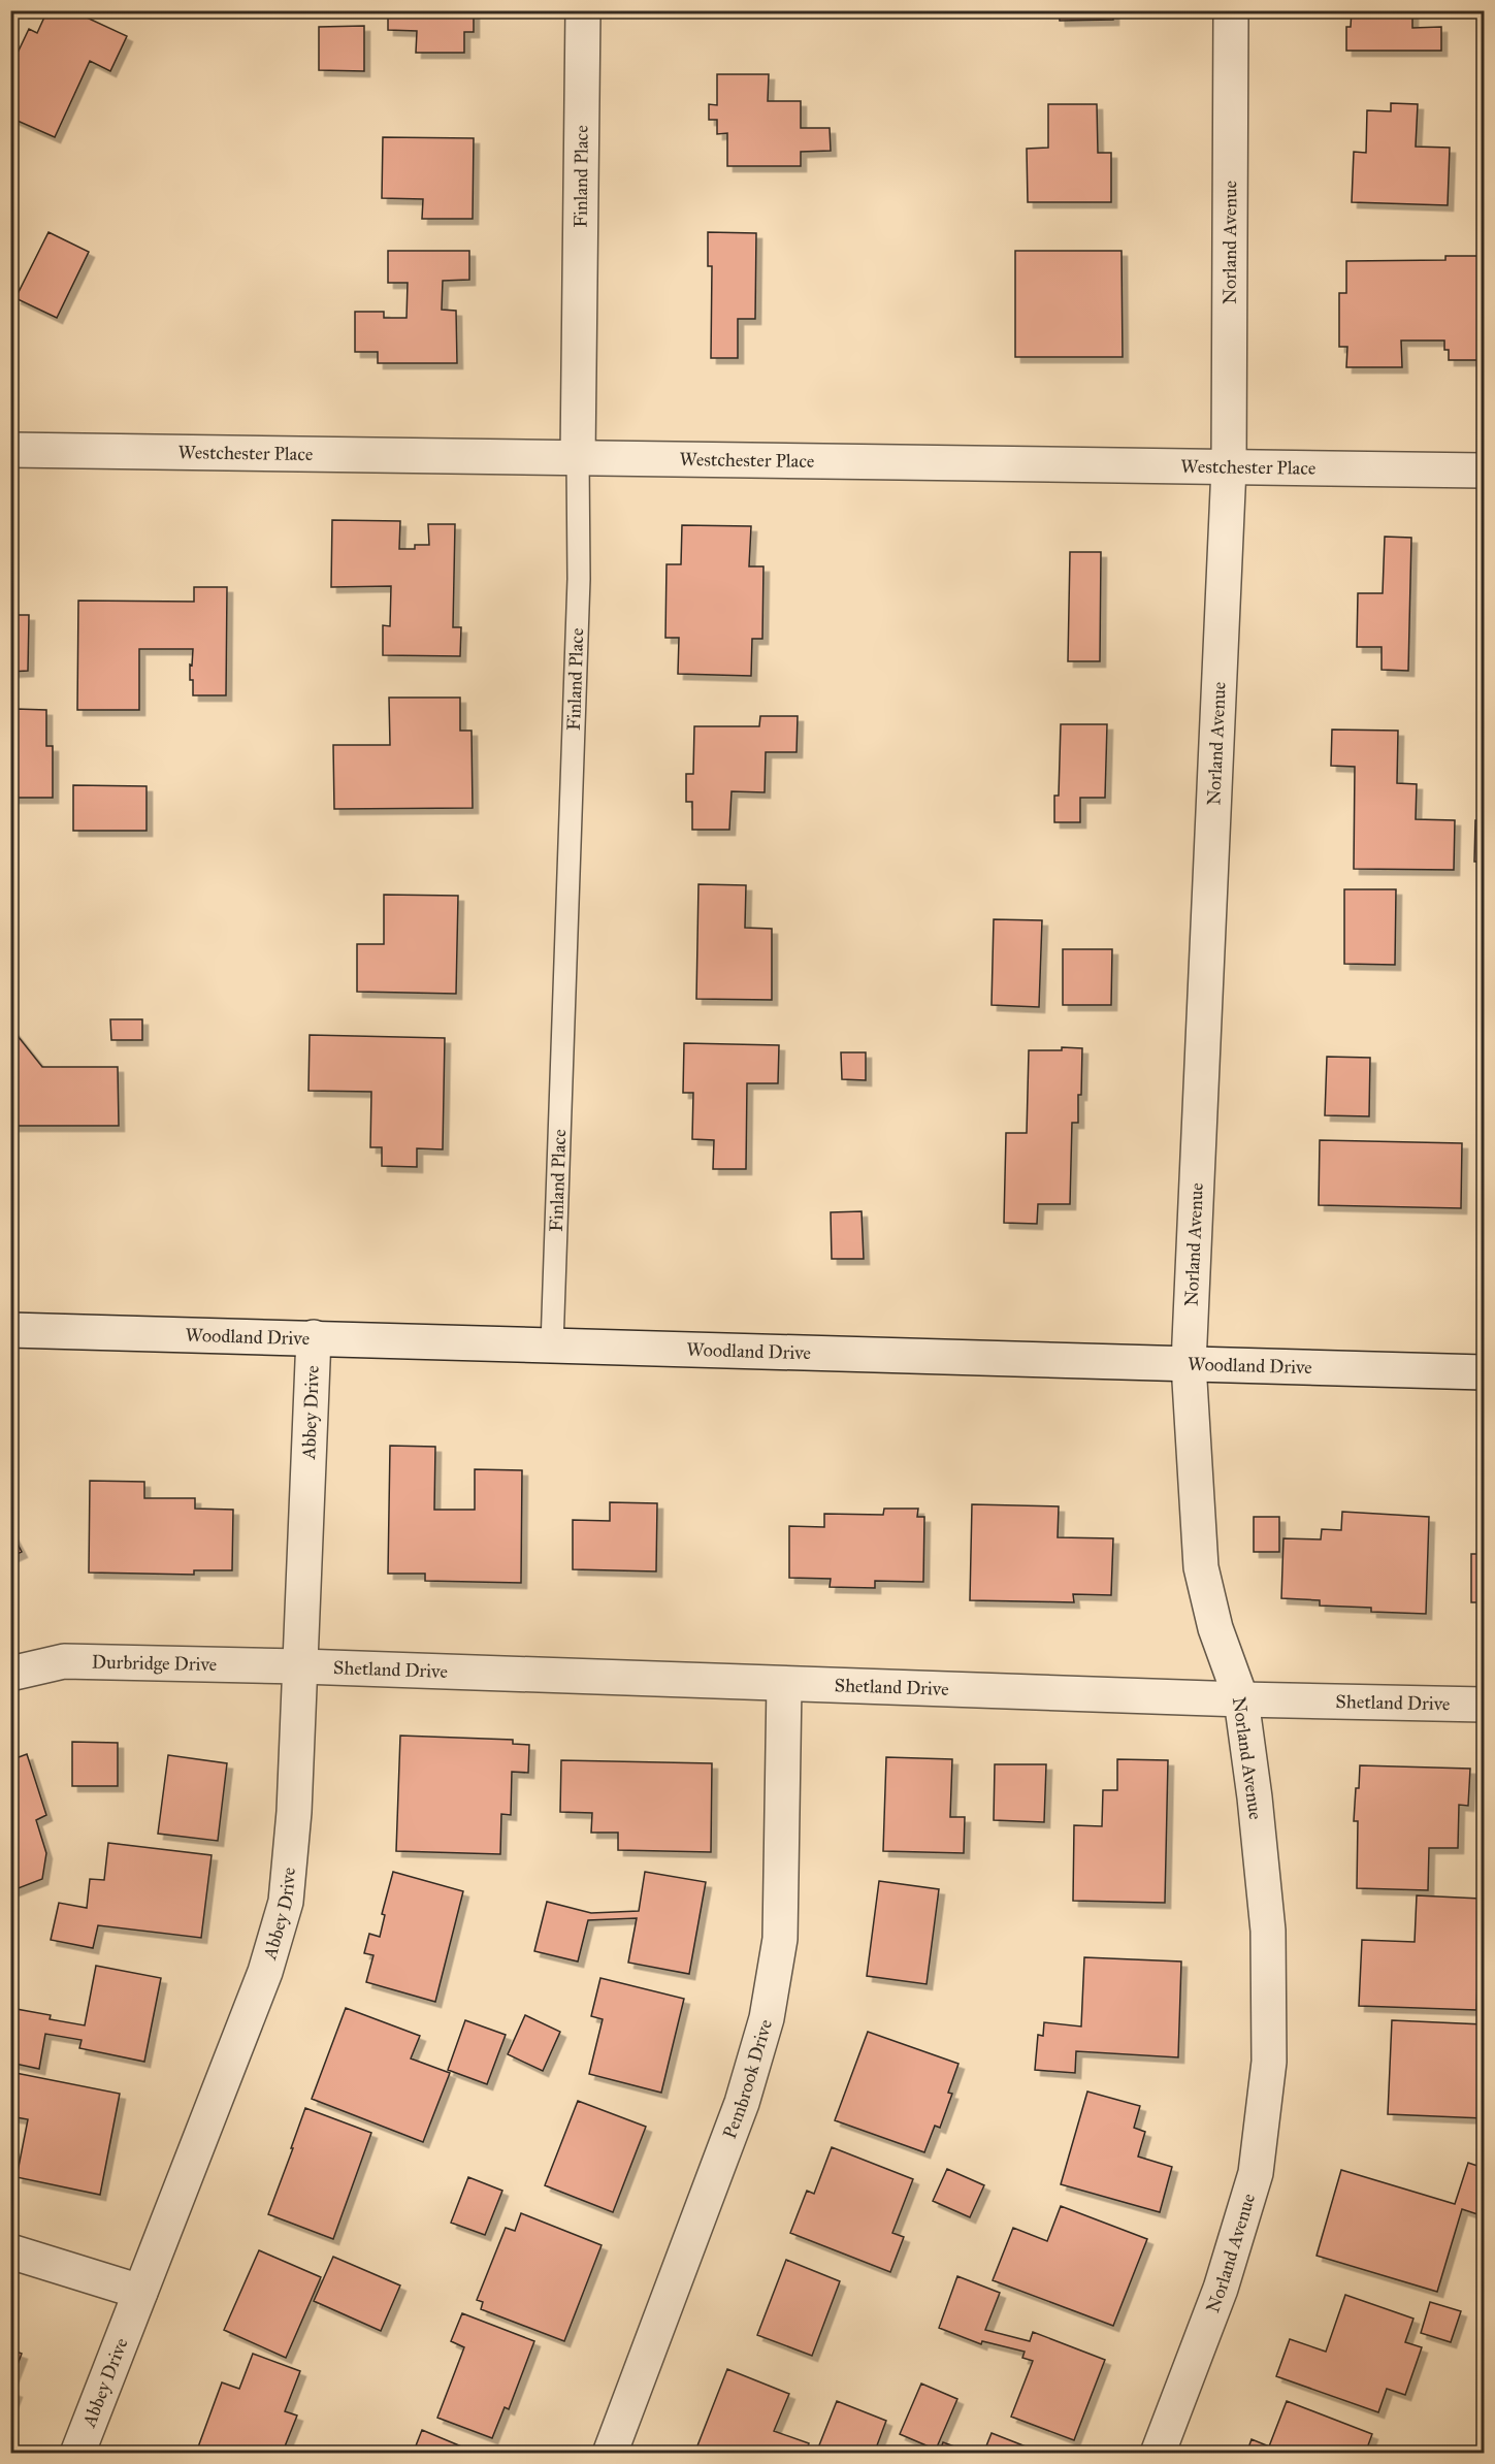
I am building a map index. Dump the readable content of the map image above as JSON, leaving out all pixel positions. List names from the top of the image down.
{
  "streets": {
    "street": [
      "Finland Place",
      "Norland Avenue",
      "Westchester Place",
      "Woodland Drive",
      "Abbey Drive",
      "Durbridge Drive",
      "Shetland Drive",
      "Pembrook Drive"
    ]
  },
  "crossings": [
    ["Finland Place", "Westchester Place"],
    ["Finland Place", "Woodland Drive"],
    ["Norland Avenue", "Westchester Place"],
    ["Norland Avenue", "Woodland Drive"],
    ["Norland Avenue", "Shetland Drive"],
    ["Woodland Drive", "Abbey Drive"],
    ["Abbey Drive", "Durbridge Drive"],
    ["Abbey Drive", "Shetland Drive"],
    ["Durbridge Drive", "Shetland Drive"],
    ["Shetland Drive", "Pembrook Drive"]
  ]
}
